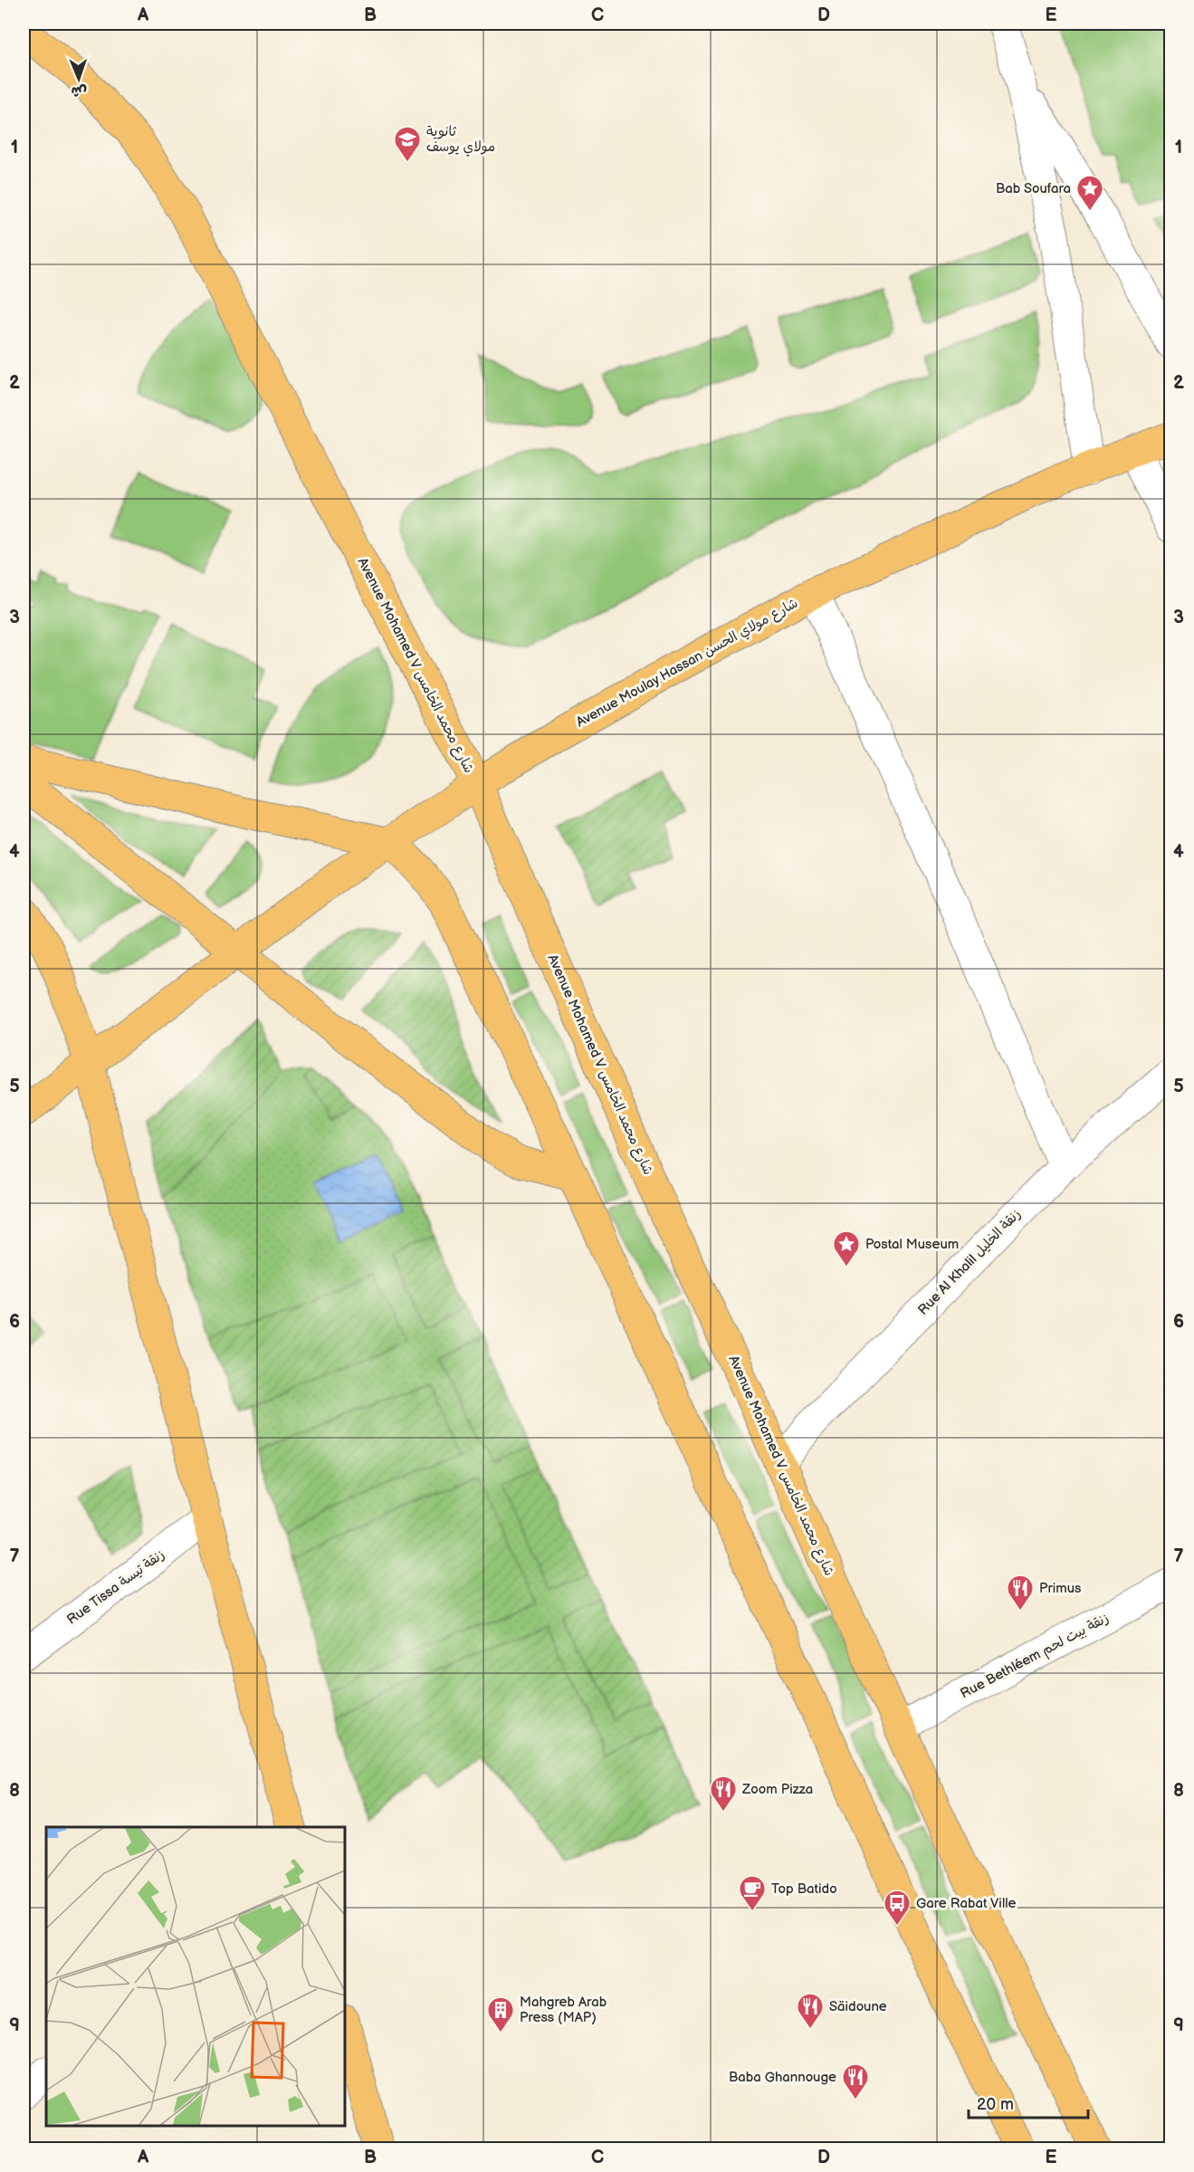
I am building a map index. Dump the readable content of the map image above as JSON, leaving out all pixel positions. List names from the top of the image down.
{
  "streets": {
    "main road": ["Avenue Moulay Hassan شارع مولاي الحسن", "Avenue Mohamed V شارع محمد الخامس"],
    "street": ["Rue Al Khalil زنقة الخليل", "Rue Tissa زنقة تيسة", "Rue Bethléem زنقة بيت لحم"]
  },
  "crossings": [
    ["Avenue Moulay Hassan شارع مولاي الحسن", "Avenue Mohamed V شارع محمد الخامس"],
    ["Avenue Mohamed V شارع محمد الخامس", "Rue Al Khalil زنقة الخليل"],
    ["Avenue Mohamed V شارع محمد الخامس", "Rue Bethléem زنقة بيت لحم"]
  ],
  "places": {
    "school or university": ["ثانوية مولاي يوسف"],
    "place": ["Bab Soufara", "Postal Museum"],
    "restaurant": [
      "Primus",
      "Zoom Pizza",
      "Säidoune",
      "Baba Ghannouge"
    ],
    "cafe": ["Top Batido"],
    "bus stop": ["Gare Rabat Ville"],
    "building": ["Mahgreb Arab Press (MAP)"]
  },
  "scale_bar": "20 m",
  "north": "bottom",
  "grid": {
    "columns": [
      "A",
      "B",
      "C",
      "D",
      "E"
    ],
    "rows": [
      "1",
      "2",
      "3",
      "4",
      "5",
      "6",
      "7",
      "8",
      "9"
    ]
  }
}
